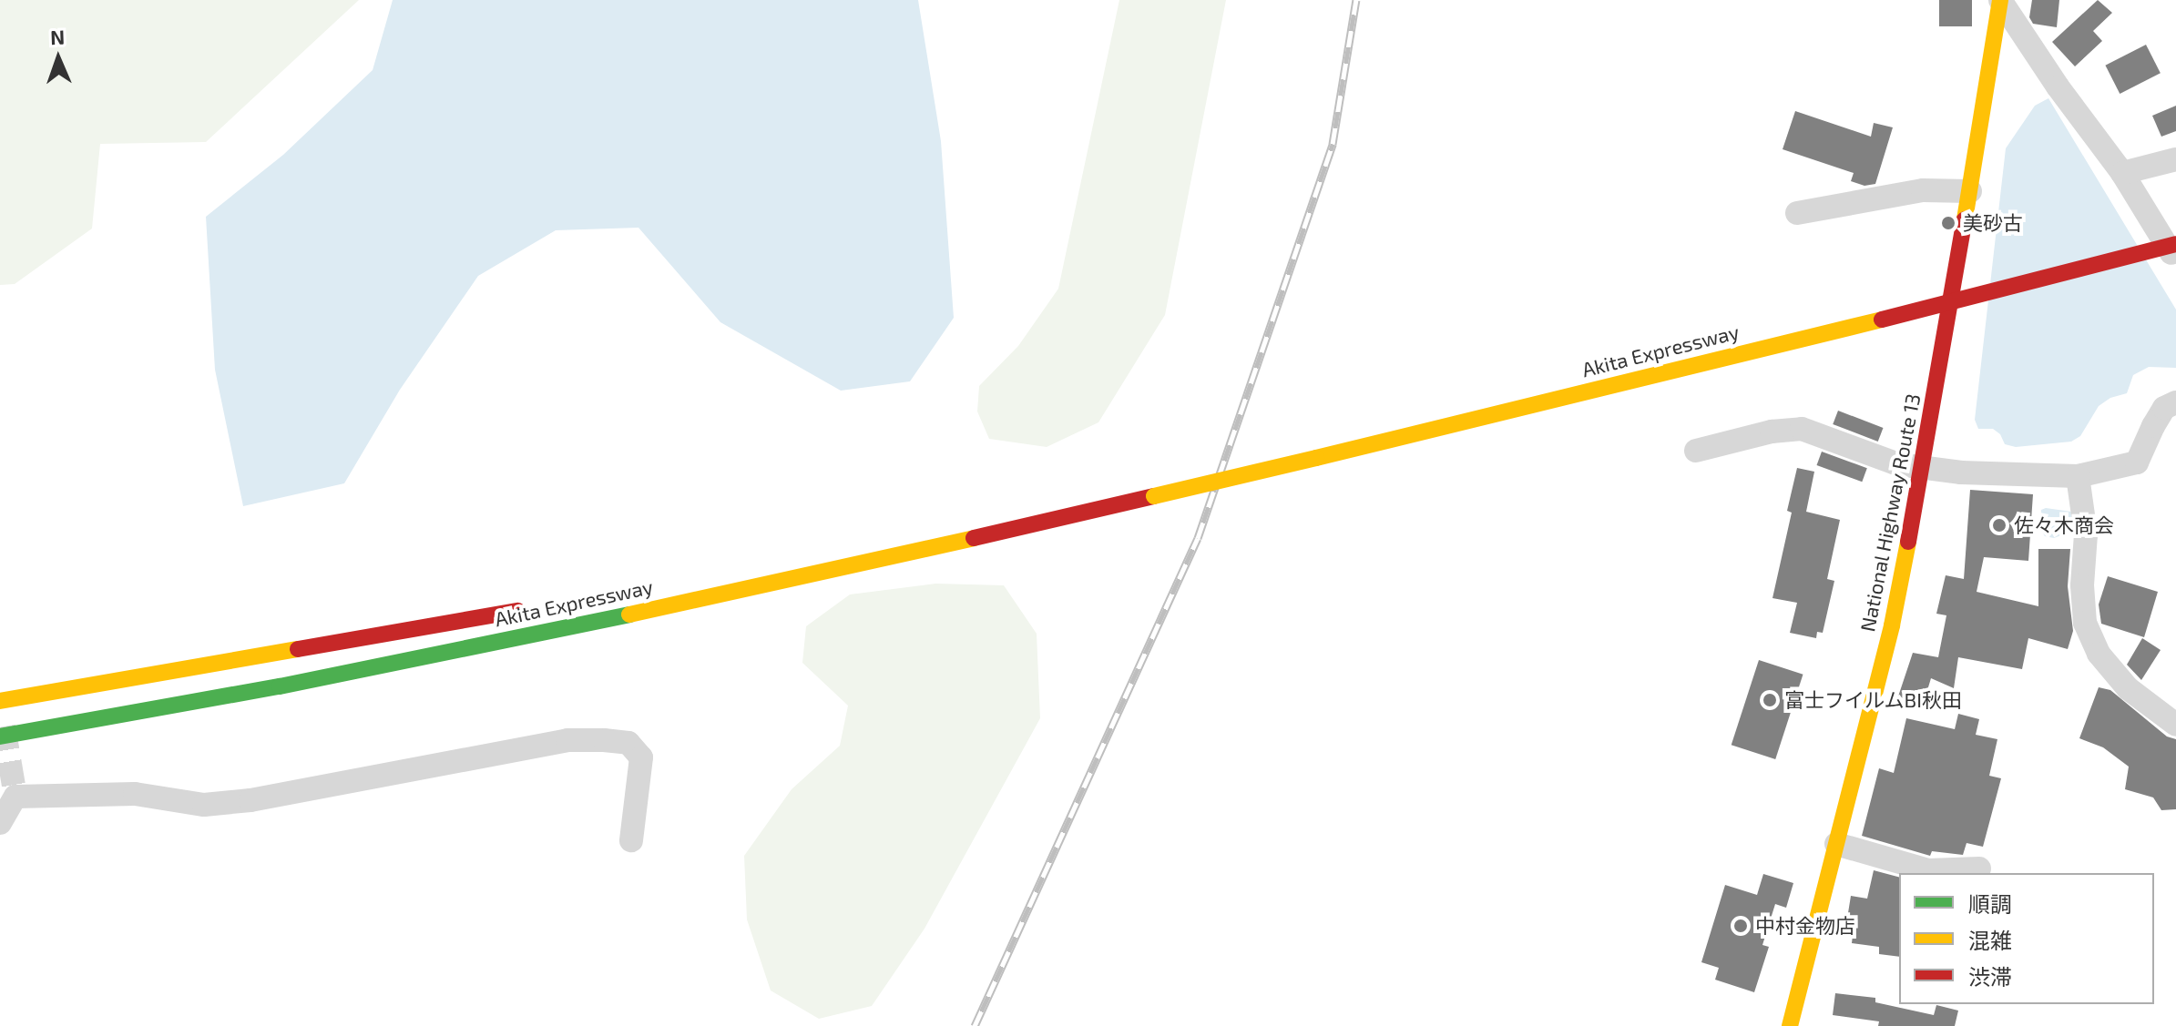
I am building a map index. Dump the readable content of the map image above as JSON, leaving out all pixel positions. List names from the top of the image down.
{
  "streets": {
    "highway": ["Akita Expressway", "National Highway Route 13"]
  },
  "places": [
    "美砂古",
    "佐々木商会",
    "富士フイルムBI秋田",
    "中村金物店"
  ],
  "legend": ["順調", "混雑", "渋滞"],
  "north": "top"
}
